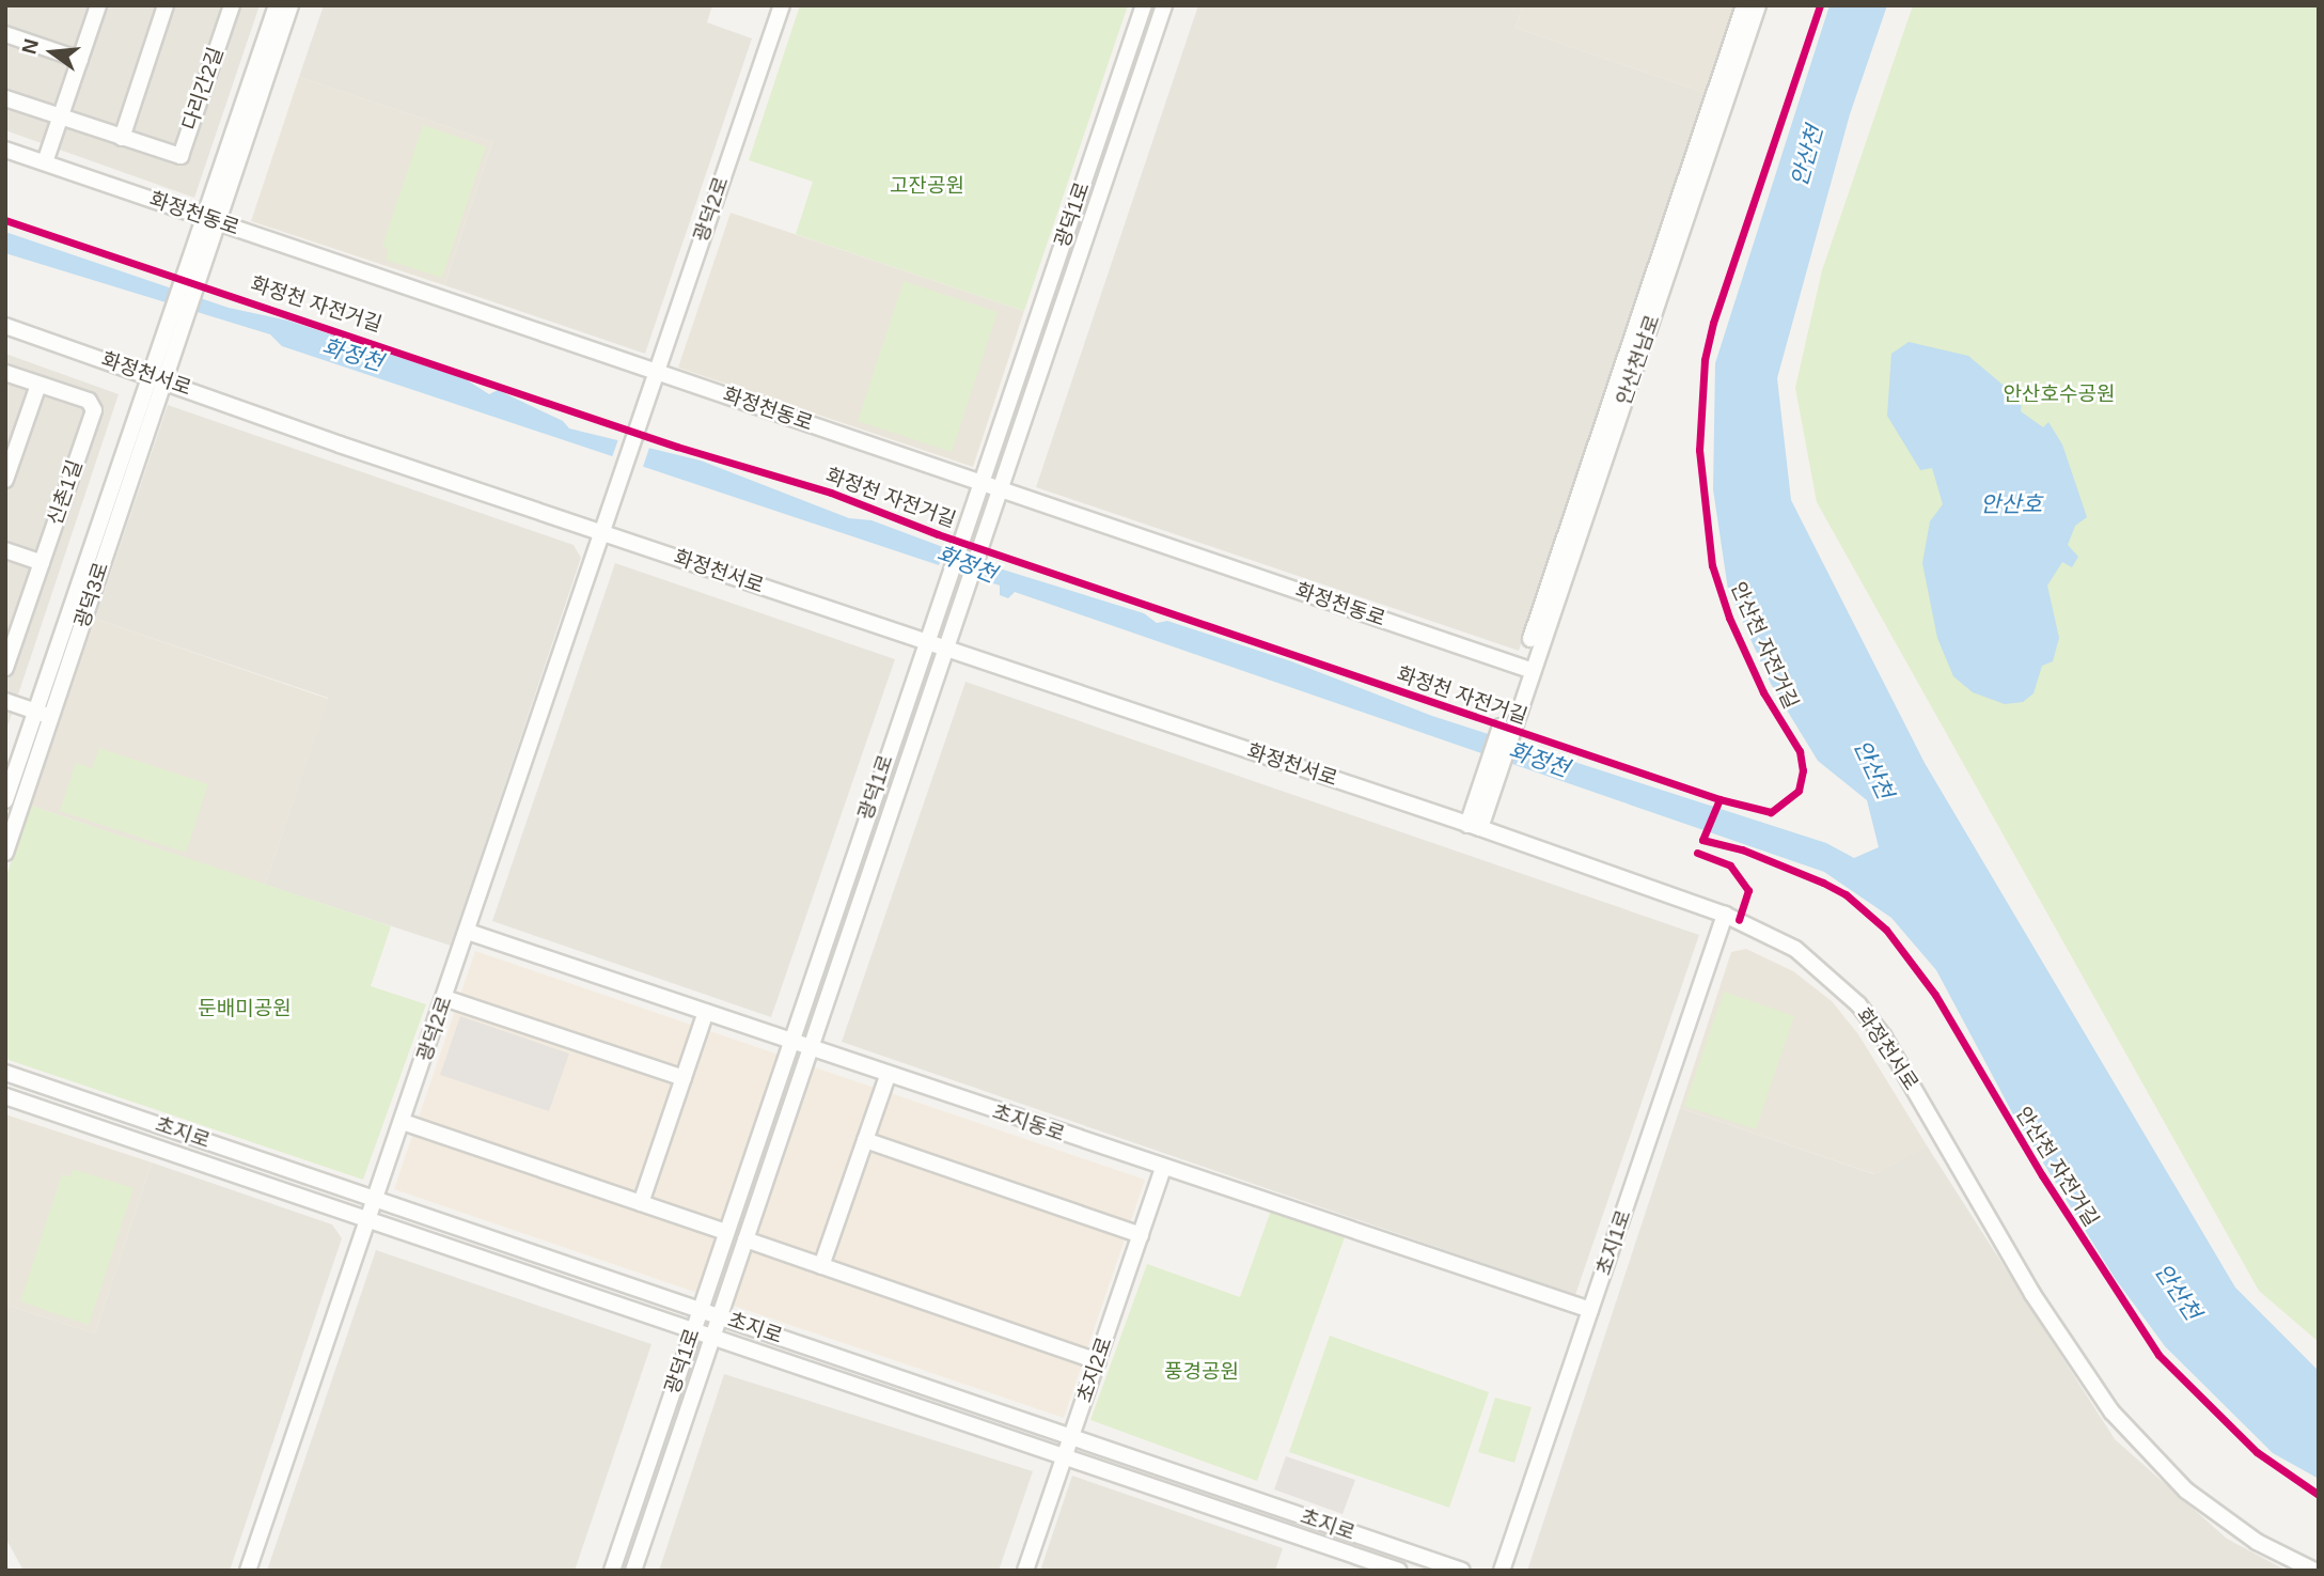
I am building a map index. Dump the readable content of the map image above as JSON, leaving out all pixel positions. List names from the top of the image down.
{
  "streets": {
    "street": [
      "다리간2길",
      "광덕2로",
      "화정천동로",
      "광덕1로",
      "안산천남로",
      "화정천서로",
      "신촌1길",
      "광덕3로",
      "초지동로",
      "초지로",
      "초지1로",
      "초지2로"
    ],
    "cycle path": ["화정천 자전거길", "안산천 자전거길"]
  },
  "crossings": [
    ["광덕2로", "화정천동로"],
    ["광덕2로", "화정천서로"],
    ["광덕2로", "초지동로"],
    ["광덕2로", "초지로"],
    ["화정천동로", "광덕1로"],
    ["화정천동로", "안산천남로"],
    ["화정천동로", "광덕3로"],
    ["광덕1로", "화정천서로"],
    ["광덕1로", "초지동로"],
    ["광덕1로", "초지로"],
    ["안산천남로", "화정천서로"],
    ["화정천서로", "광덕3로"],
    ["화정천서로", "초지1로"],
    ["초지동로", "초지1로"],
    ["초지동로", "초지2로"],
    ["초지로", "초지2로"]
  ],
  "water": ["안산천", "화정천", "안산호"],
  "parks": [
    "고잔공원",
    "안산호수공원",
    "둔배미공원",
    "풍경공원"
  ],
  "north": "left"
}
